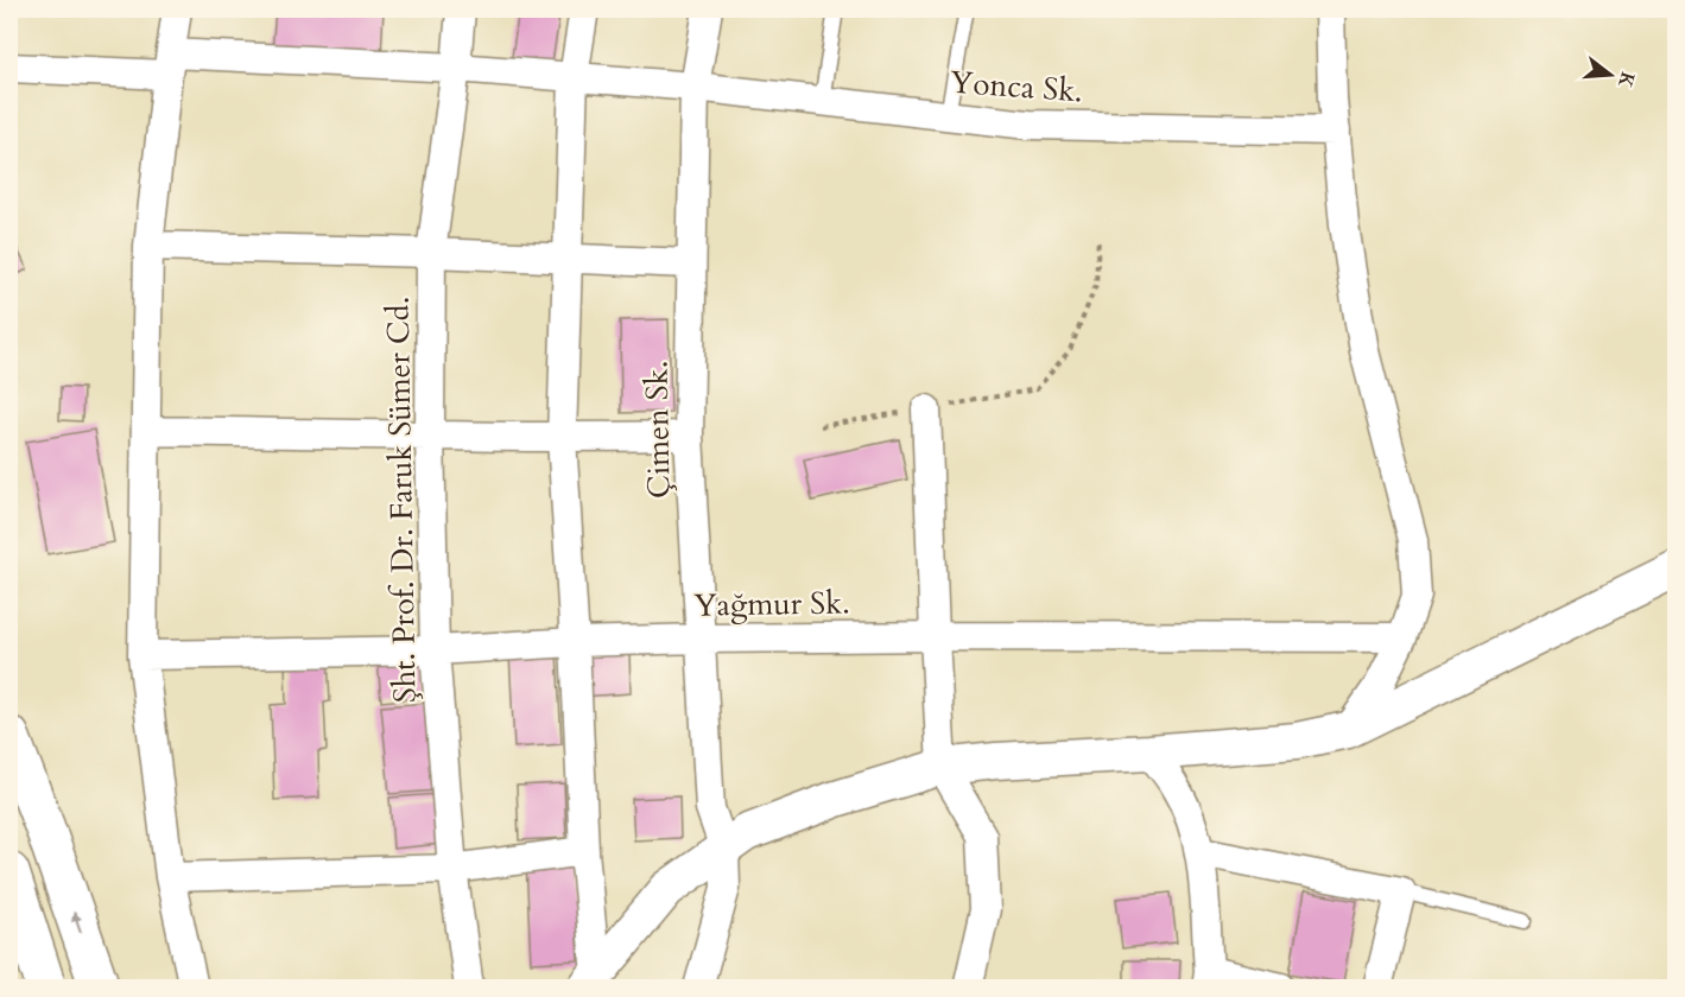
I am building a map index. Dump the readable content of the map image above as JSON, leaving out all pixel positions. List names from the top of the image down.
{
  "streets": {
    "street": [
      "Yonca Sk.",
      "Çimen Sk.",
      "Şht. Prof. Dr. Faruk Sümer Cd.",
      "Yağmur Sk."
    ]
  },
  "crossings": [
    ["Yonca Sk.", "Çimen Sk."],
    ["Yonca Sk.", "Şht. Prof. Dr. Faruk Sümer Cd."],
    ["Çimen Sk.", "Yağmur Sk."],
    ["Şht. Prof. Dr. Faruk Sümer Cd.", "Yağmur Sk."]
  ],
  "north": "right"
}
